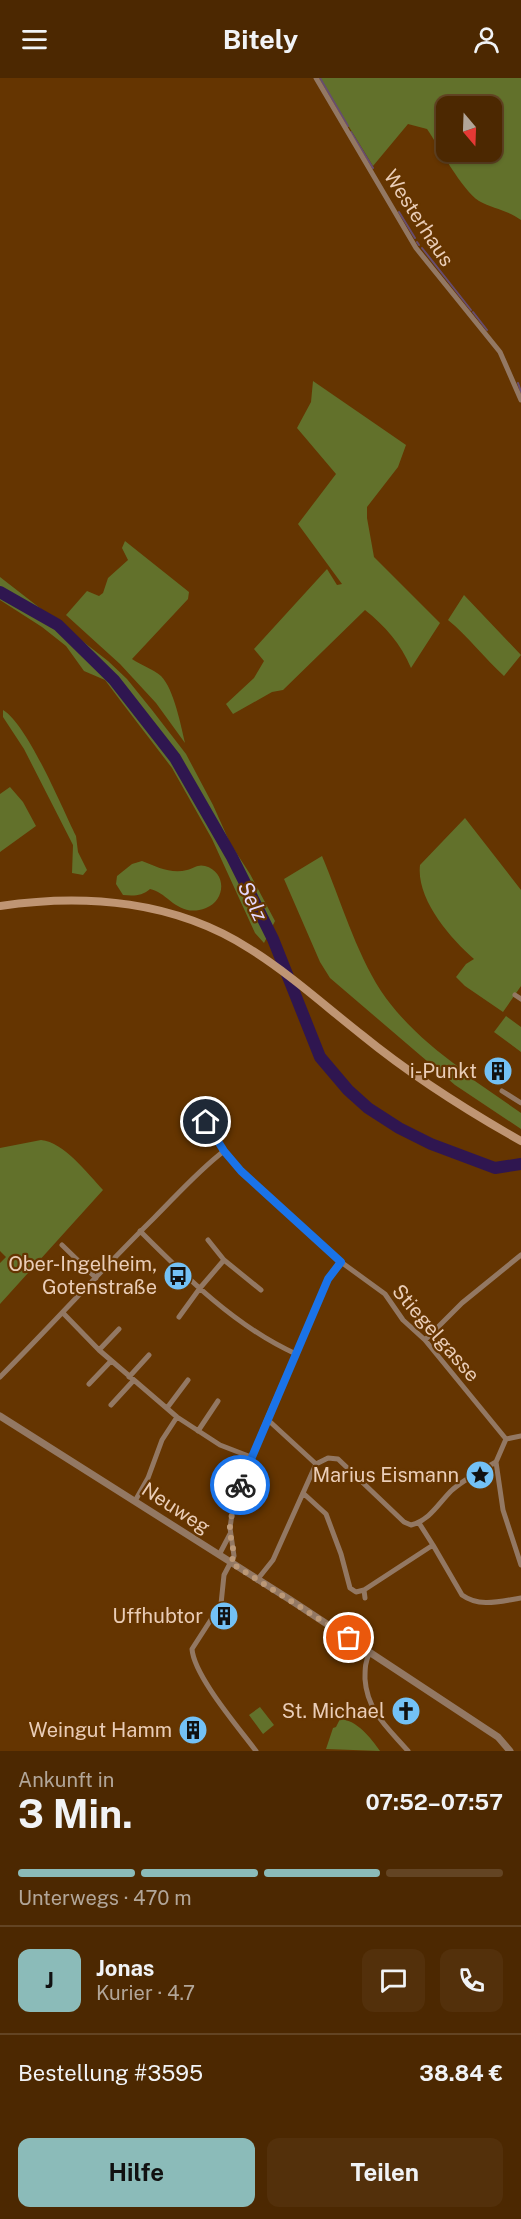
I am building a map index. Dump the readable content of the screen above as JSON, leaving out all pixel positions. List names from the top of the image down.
{
  "streets": {
    "street": ["Westerhaus", "Stiegelgasse", "Neuweg"]
  },
  "water": ["Selz"],
  "places": {
    "building": ["i-Punkt", "Uffhubtor", "Weingut Hamm"],
    "bus stop": ["Ober-Ingelheim, Gotenstraße"],
    "place": ["Marius Eismann"],
    "church": ["St. Michael"]
  },
  "north": "bottom",
  "page": {
    "header": "Bitely",
    "heading": ["3 Min.", "Ankunft in", "07:52–07:57"],
    "panel": [
      "Jonas",
      "Kurier · 4.7",
      "Bestellung #3595",
      "38.84 €"
    ],
    "bar": "Unterwegs · 470 m",
    "round": "J",
    "buttons": ["Hilfe", "Teilen"]
  }
}
